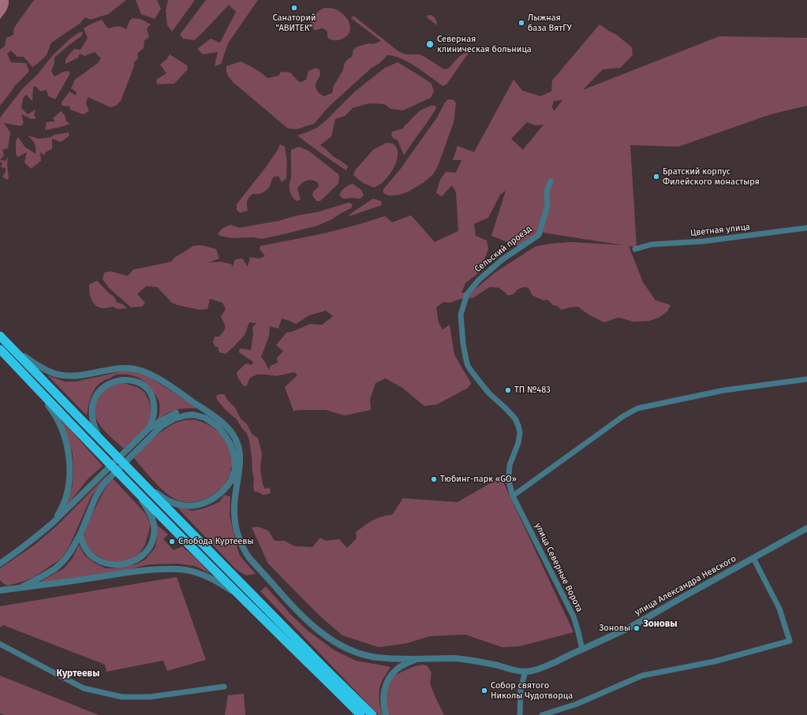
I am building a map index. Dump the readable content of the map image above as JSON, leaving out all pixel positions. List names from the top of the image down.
{
  "streets": {
    "street": [
      "Цветная улица",
      "Сельский проезд",
      "улица Северные Ворота",
      "улица Александра Невского"
    ]
  },
  "crossings": [
    ["Сельский проезд", "улица Северные Ворота"],
    ["улица Северные Ворота", "улица Александра Невского"]
  ],
  "districts": ["Зоновы", "Куртеевы"],
  "places": [
    "Санаторий \"АВИТЕК\"",
    "Лыжная база ВятГУ",
    "Северная клиническая больница",
    "Братский корпус Филейского монастыря",
    "ТП №483",
    "Тюбинг-парк «GO»",
    "Слобода Куртеевы",
    "Зоновы",
    "Собор святого Николы Чудотворца"
  ]
}
